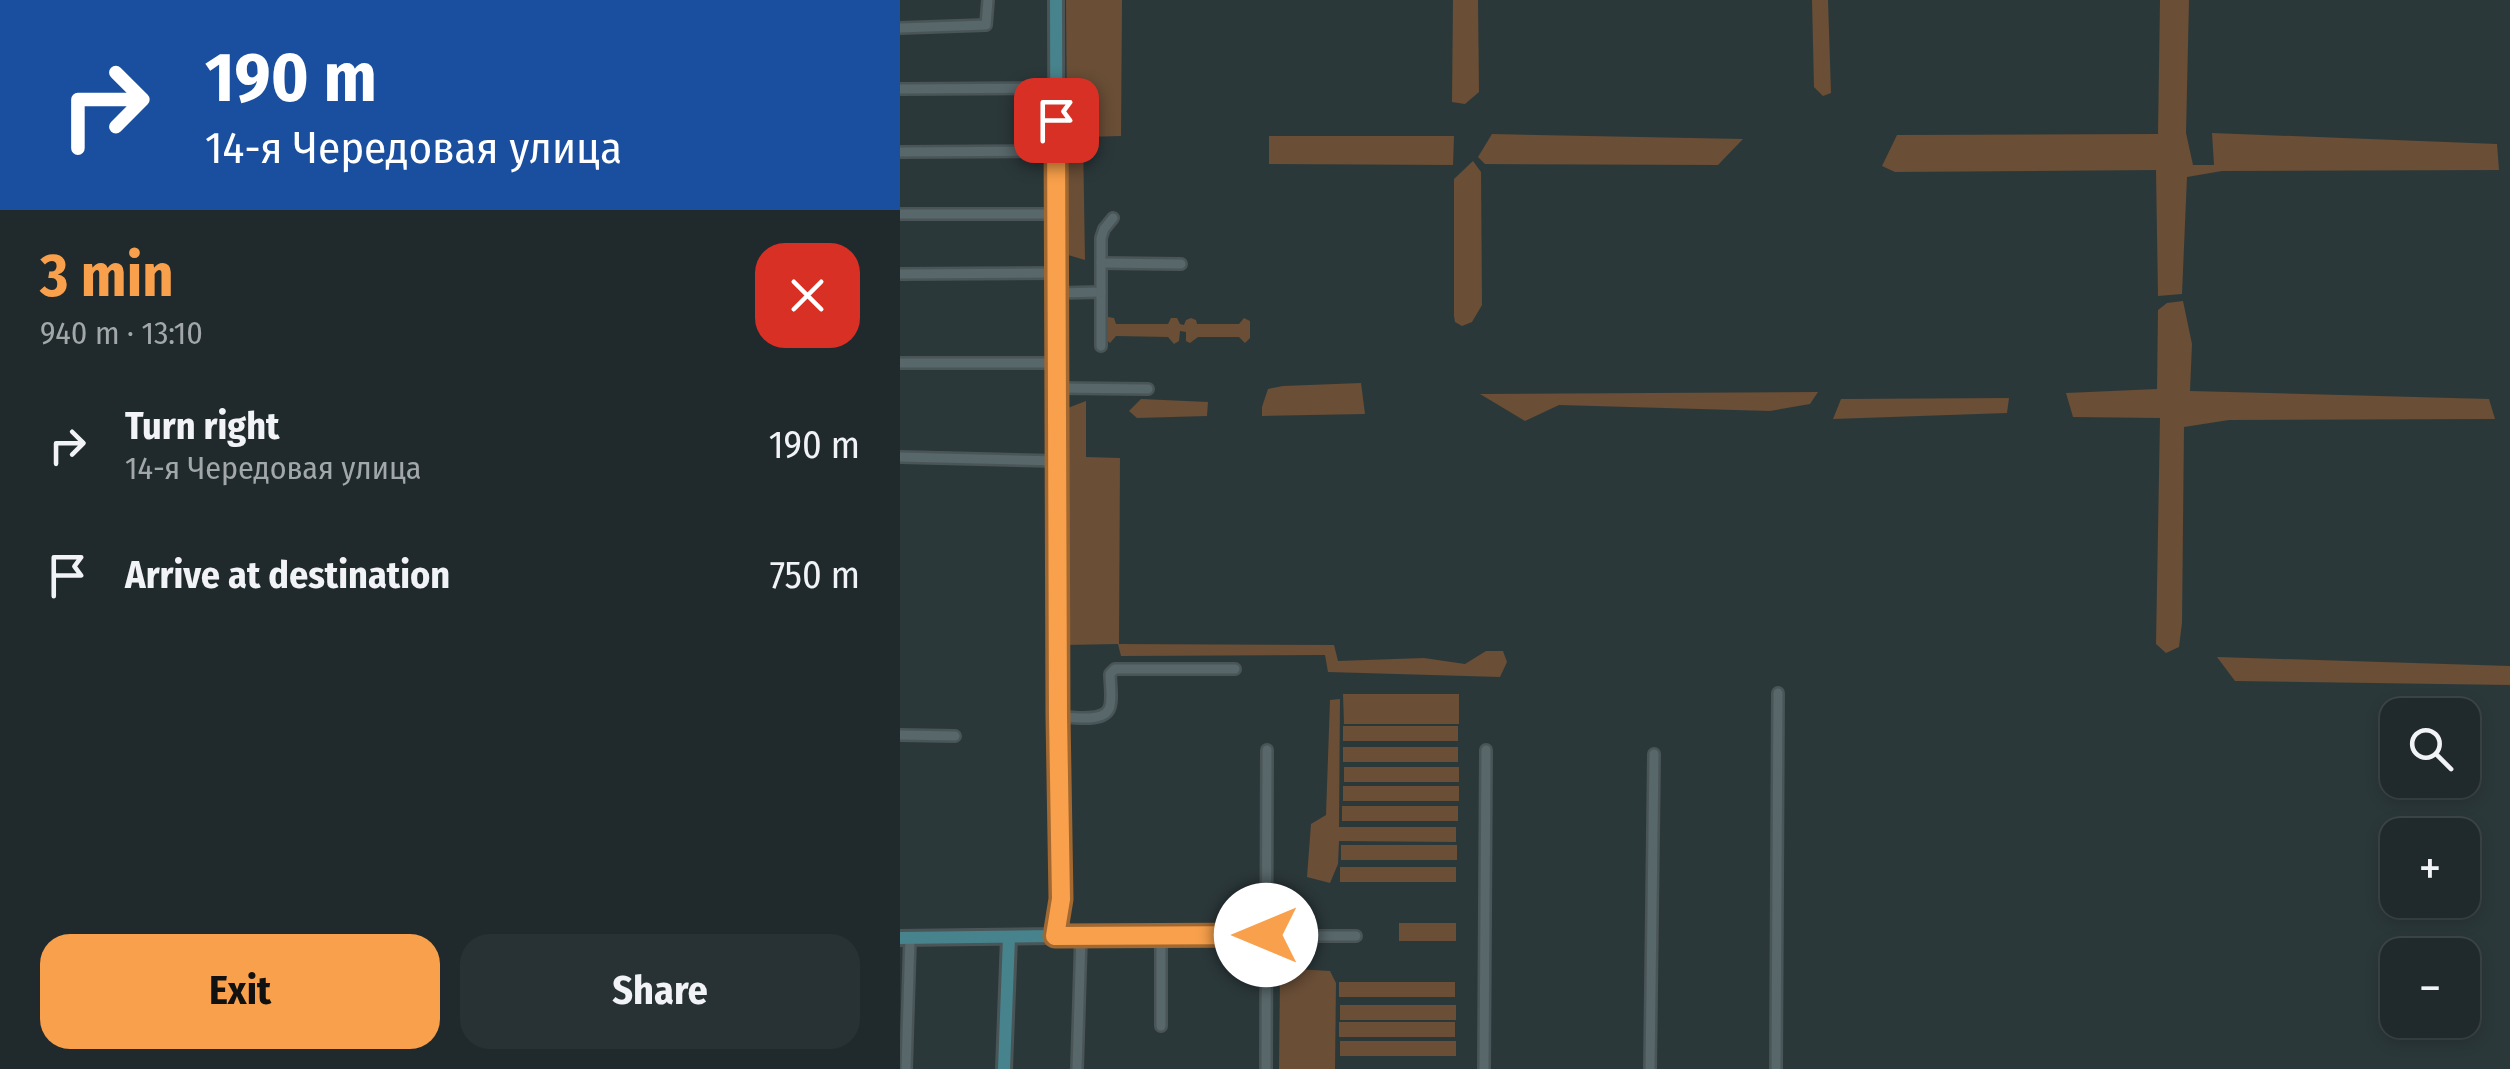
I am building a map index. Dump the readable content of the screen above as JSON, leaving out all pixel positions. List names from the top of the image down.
{
  "page": {
    "turn": ["190 m", "14-я Чередовая улица"],
    "heading": ["3 min", "940 m · 13:10"],
    "list": [
      {
        "name": "Turn right",
        "note": "14-я Чередовая улица",
        "value": "190 m"
      },
      {
        "name": "Arrive at destination",
        "value": "750 m"
      }
    ],
    "map_buttons": ["+", "−"],
    "buttons": ["Exit", "Share"]
  }
}
